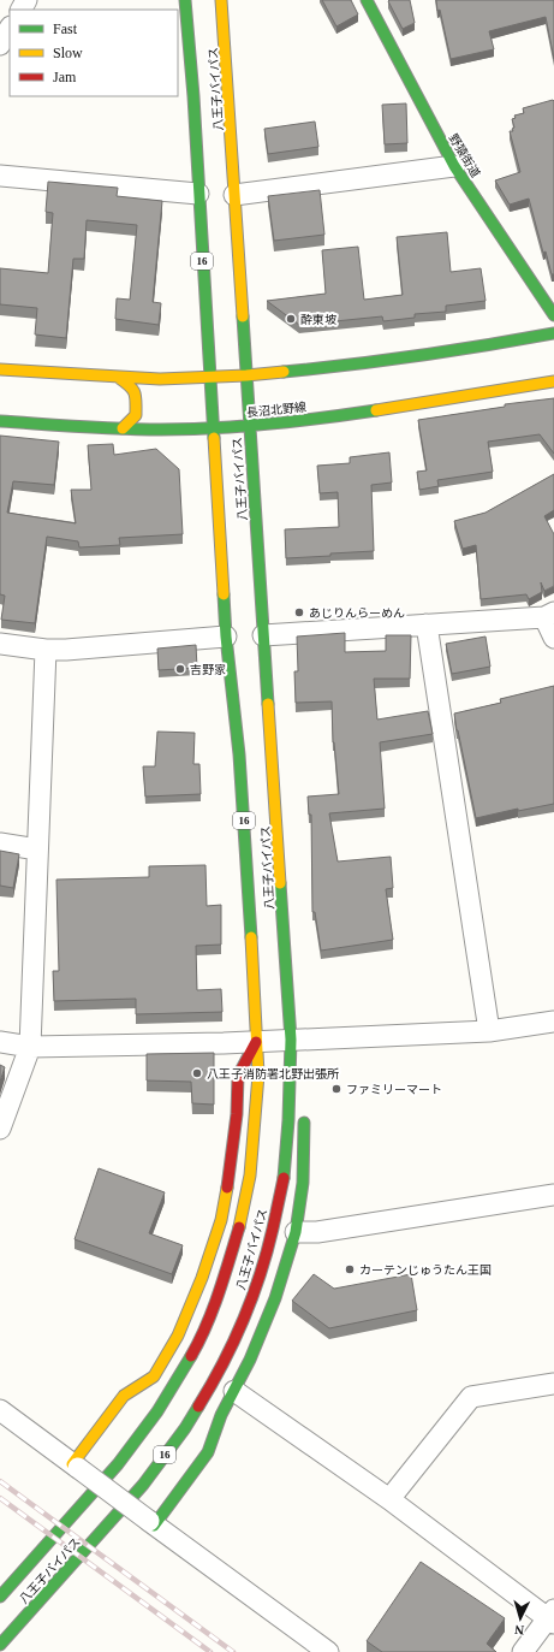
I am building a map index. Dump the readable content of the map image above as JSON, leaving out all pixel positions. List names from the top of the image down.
{
  "streets": {
    "main road": [
      "八王子バイパス",
      "野猿街道",
      "16",
      "長沼北野線"
    ]
  },
  "crossings": [
    ["八王子バイパス", "長沼北野線"]
  ],
  "places": [
    "酔東坡",
    "あじりんらーめん",
    "吉野家",
    "八王子消防署北野出張所",
    "ファミリーマート",
    "カーテンじゅうたん王国"
  ],
  "legend": ["Fast", "Slow", "Jam"],
  "north": "bottom"
}
